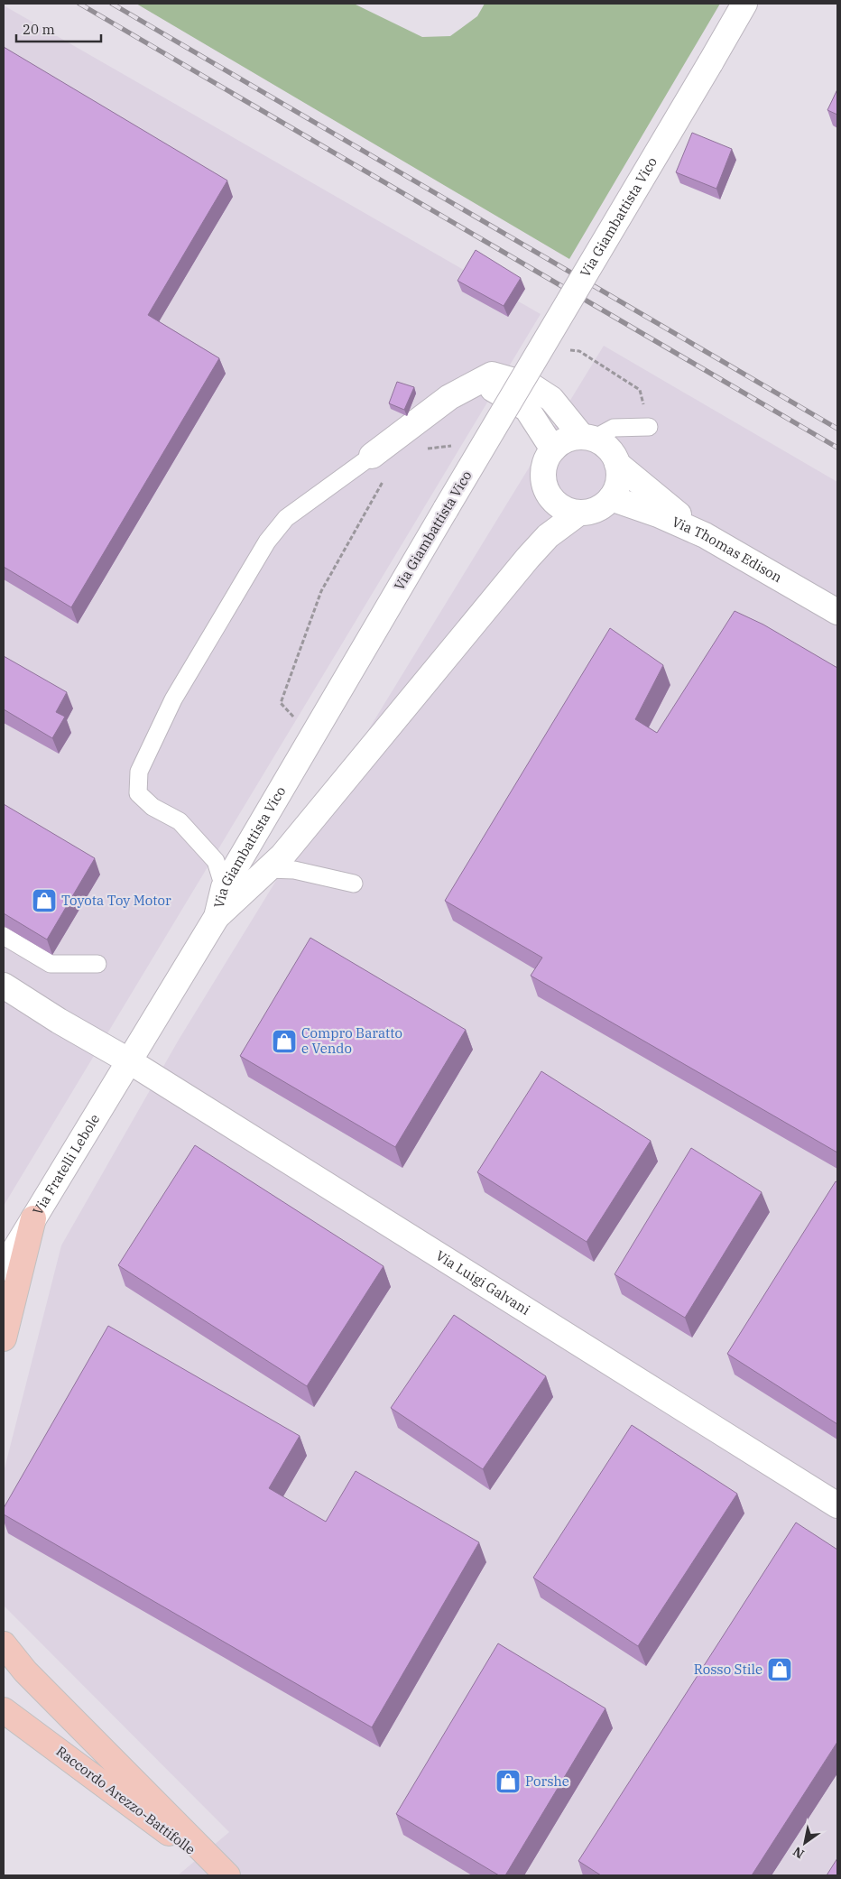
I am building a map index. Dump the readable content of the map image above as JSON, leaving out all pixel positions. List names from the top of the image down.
{
  "streets": {
    "main road": ["Raccordo Arezzo-Battifolle"],
    "street": [
      "Via Giambattista Vico",
      "Via Thomas Edison",
      "Via Fratelli Lebole",
      "Via Luigi Galvani"
    ]
  },
  "crossings": [
    ["Via Giambattista Vico", "Via Fratelli Lebole"],
    ["Via Giambattista Vico", "Via Luigi Galvani"],
    ["Via Fratelli Lebole", "Via Luigi Galvani"]
  ],
  "places": {
    "shop": [
      "Toyota Toy Motor",
      "Compro Baratto e Vendo",
      "Rosso Stile",
      "Porshe"
    ]
  },
  "scale_bar": "20 m",
  "north": "bottom left"
}
